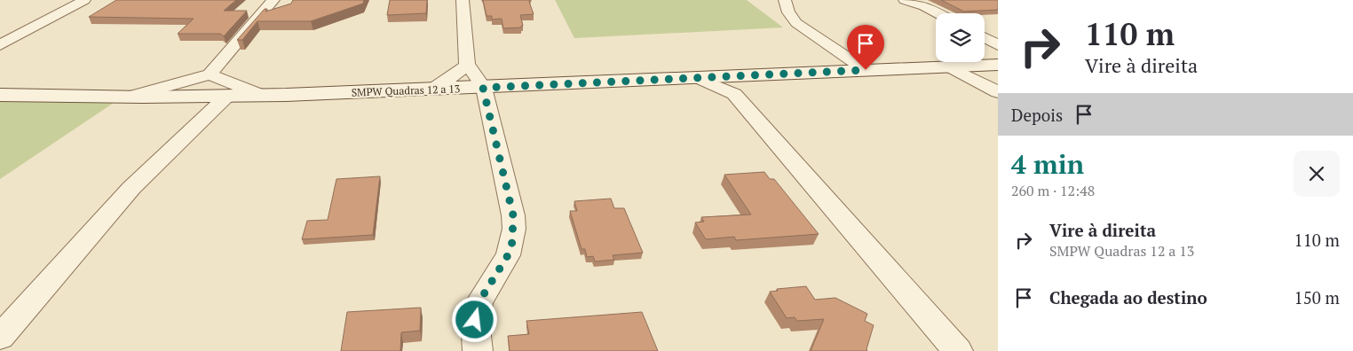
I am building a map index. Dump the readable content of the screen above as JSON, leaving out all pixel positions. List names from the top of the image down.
{
  "streets": {
    "street": ["SMPW Quadras 12 a 13"]
  },
  "page": {
    "turn": ["110 m", "Vire à direita"],
    "then": "Depois",
    "heading": ["4 min", "260 m · 12:48"],
    "list": [
      {
        "name": "Vire à direita",
        "note": "SMPW Quadras 12 a 13",
        "value": "110 m"
      },
      {
        "name": "Chegada ao destino",
        "value": "150 m"
      }
    ]
  }
}
